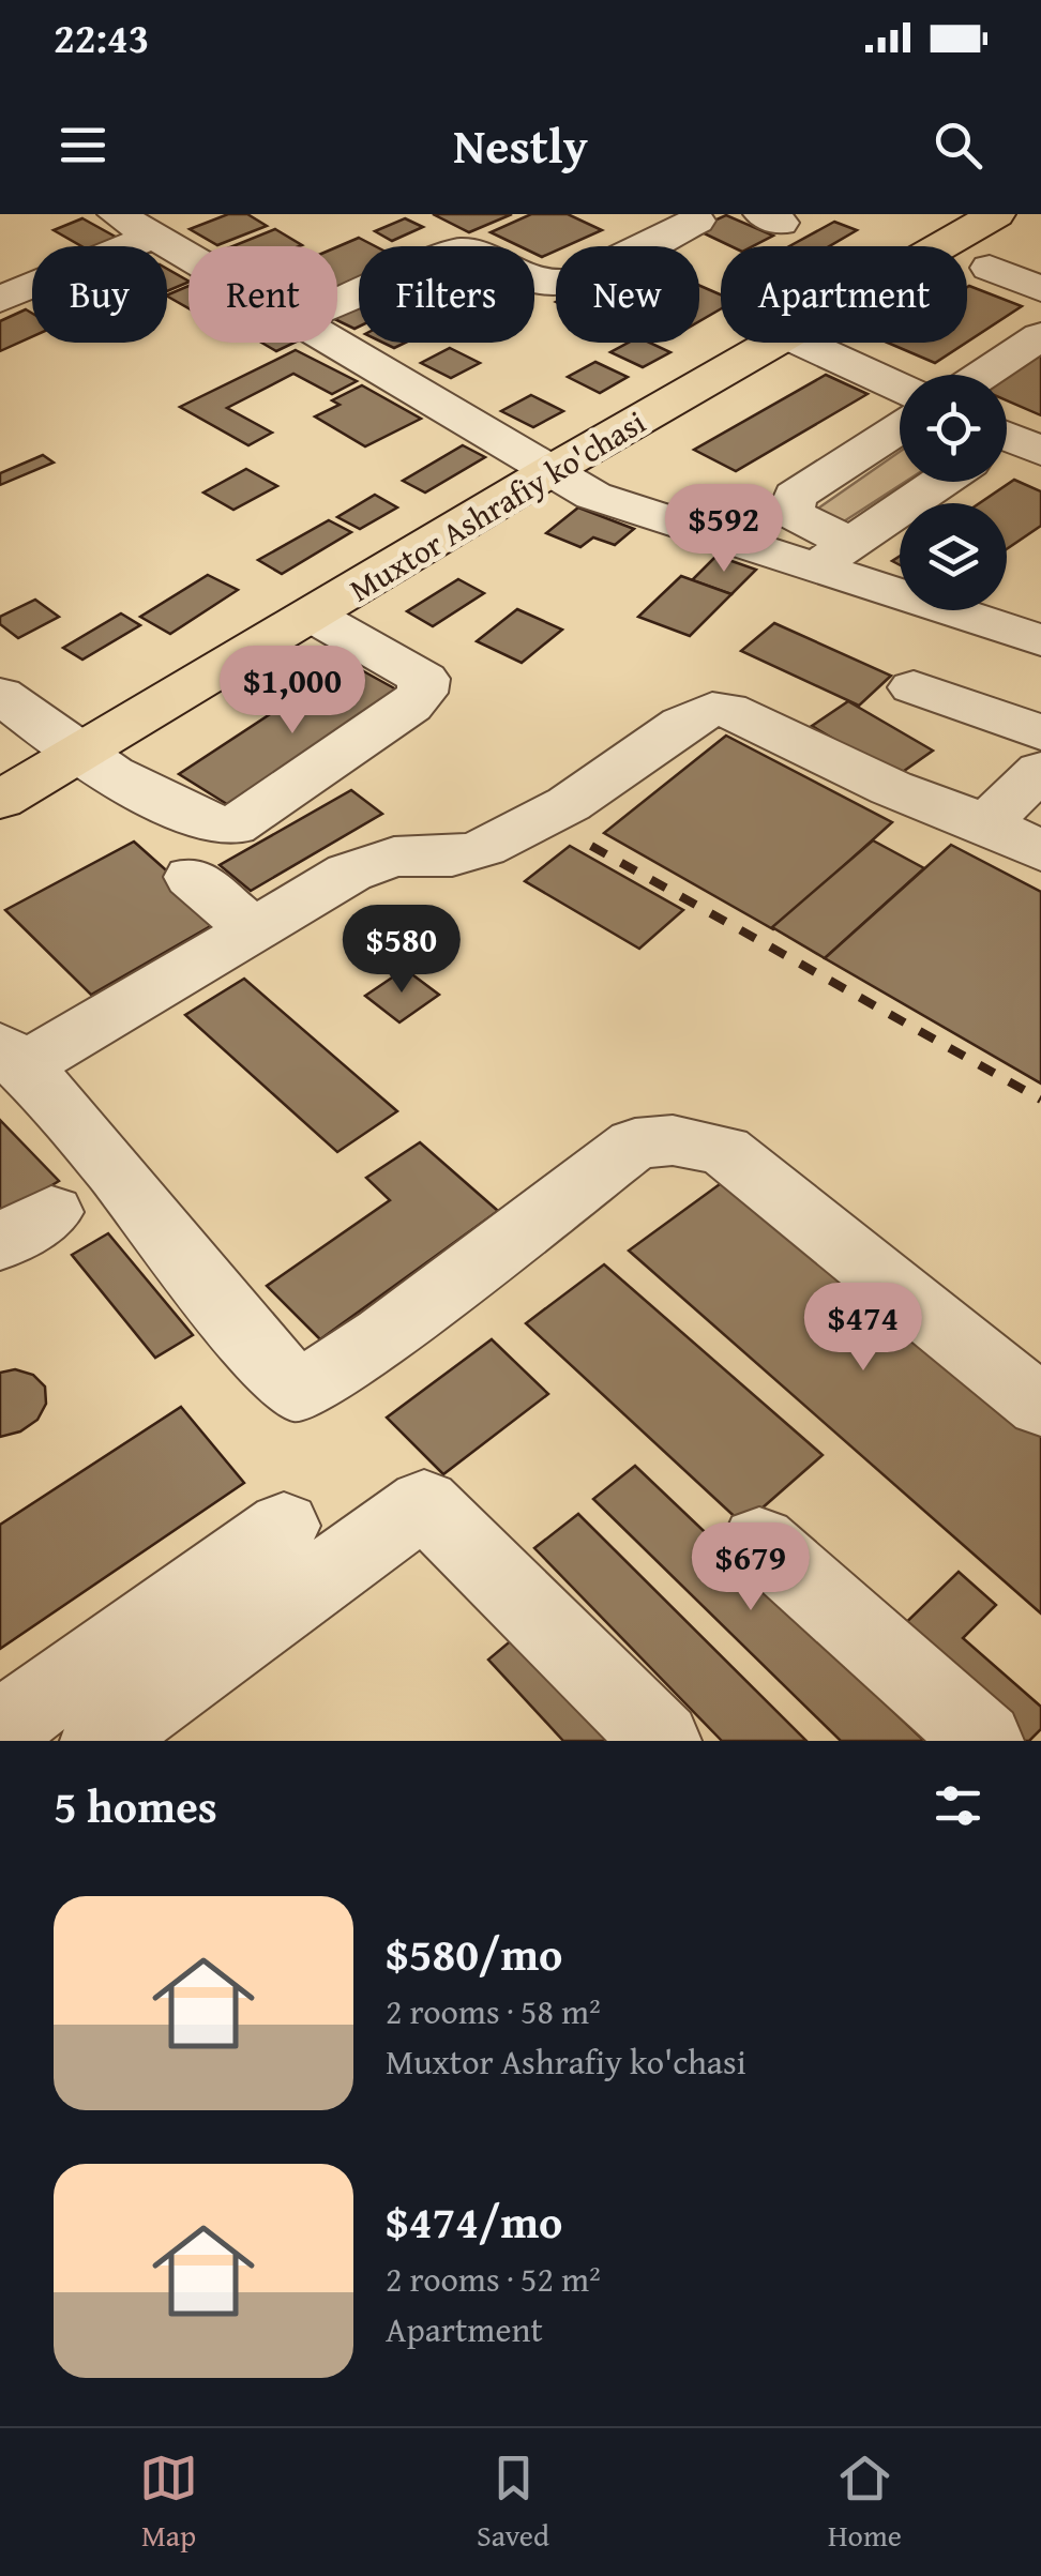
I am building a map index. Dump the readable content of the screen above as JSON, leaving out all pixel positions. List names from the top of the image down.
{
  "streets": {
    "main road": ["Muxtor Ashrafiy ko'chasi"]
  },
  "page": {
    "status": "22:43",
    "header": "Nestly",
    "chip": [
      "Buy",
      "Rent",
      "Filters",
      "New",
      "Apartment"
    ],
    "price": [
      "$592",
      "$1,000",
      "$580",
      "$474",
      "$679"
    ],
    "heading": "5 homes",
    "list": [
      {
        "name": "$580/mo",
        "note": "2 rooms · 58 m² · Muxtor Ashrafiy ko'chasi"
      },
      {
        "name": "$474/mo",
        "note": "2 rooms · 52 m² · Apartment"
      }
    ],
    "tabs": ["Map", "Saved", "Home"]
  }
}
